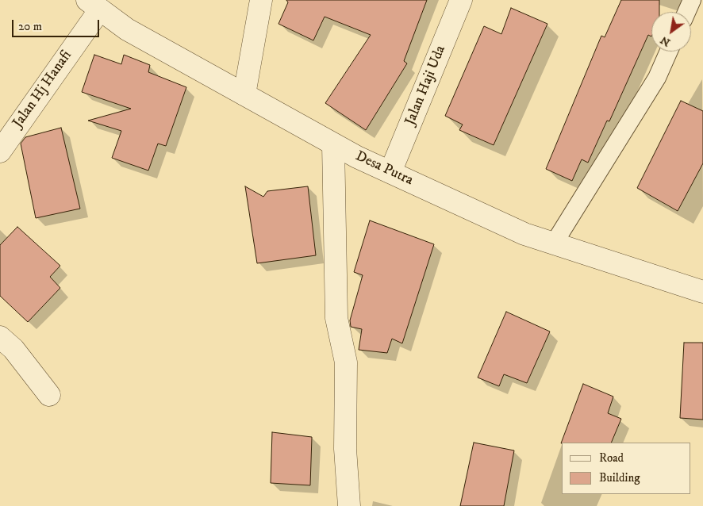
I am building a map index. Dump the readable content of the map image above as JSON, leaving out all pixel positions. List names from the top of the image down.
{
  "streets": {
    "street": ["Jalan Haji Uda", "Jalan Hj Hanafi", "Desa Putra"]
  },
  "crossings": [
    ["Jalan Haji Uda", "Desa Putra"],
    ["Jalan Hj Hanafi", "Desa Putra"]
  ],
  "legend": ["Road", "Building"],
  "scale_bar": "20 m",
  "north": "bottom left"
}
